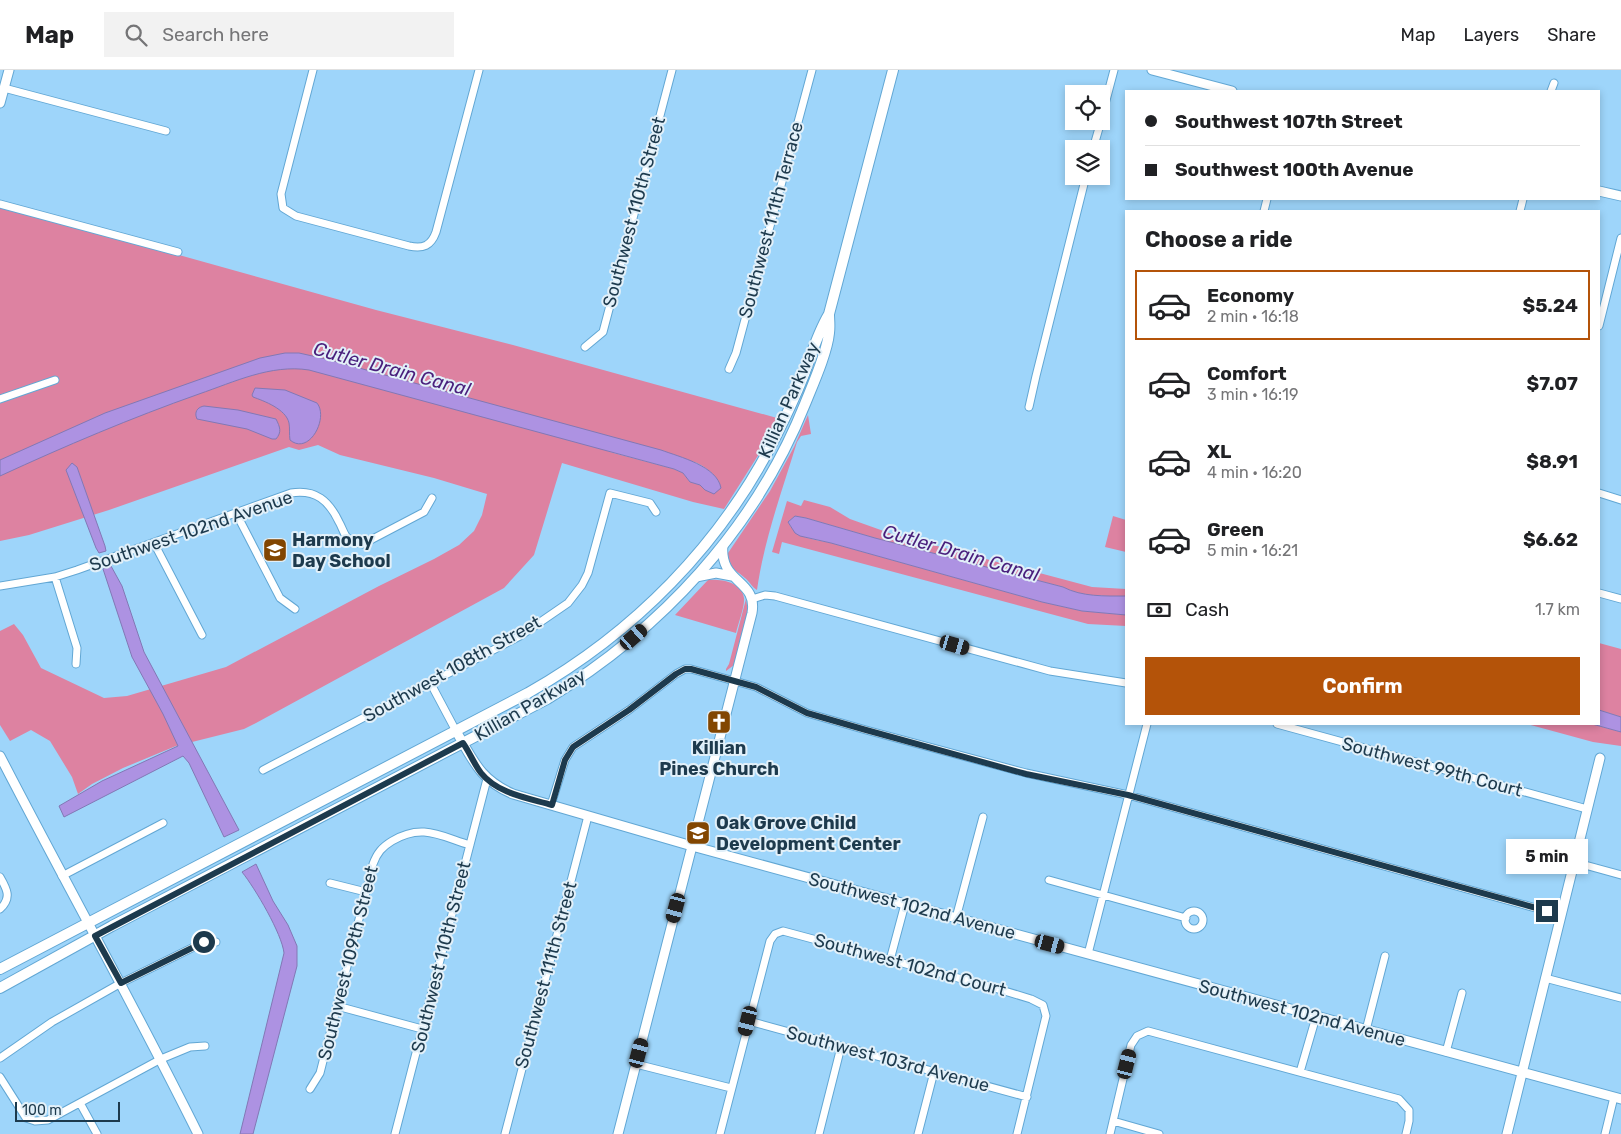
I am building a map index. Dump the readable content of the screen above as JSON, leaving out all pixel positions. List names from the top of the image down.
{
  "streets": {
    "main road": ["Killian Parkway"],
    "street": [
      "Southwest 110th Street",
      "Southwest 111th Terrace",
      "Southwest 102nd Avenue",
      "Southwest 108th Street",
      "Southwest 99th Court",
      "Southwest 109th Street",
      "Southwest 102nd Court",
      "Southwest 111th Street",
      "Southwest 103rd Avenue"
    ]
  },
  "crossings": [
    ["Southwest 110th Street", "Southwest 102nd Avenue"],
    ["Southwest 110th Street", "Southwest 109th Street"],
    ["Killian Parkway", "Southwest 102nd Avenue"],
    ["Southwest 102nd Avenue", "Southwest 108th Street"],
    ["Southwest 102nd Avenue", "Southwest 111th Street"],
    ["Southwest 102nd Court", "Southwest 103rd Avenue"]
  ],
  "water": ["Cutler Drain Canal"],
  "places": {
    "school or university": ["Harmony Day School", "Oak Grove Child Development Center"],
    "church": ["Killian Pines Church"]
  },
  "scale_bar": "100 m",
  "page": {
    "header": "Map",
    "search": "Search here",
    "nav": ["Map", "Layers", "Share"],
    "banner": ["Southwest 107th Street", "Southwest 100th Avenue"],
    "heading": "Choose a ride",
    "list": [
      {
        "name": "Economy",
        "note": "2 min · 16:18",
        "value": "$5.24"
      },
      {
        "name": "Comfort",
        "note": "3 min · 16:19",
        "value": "$7.07"
      },
      {
        "name": "XL",
        "note": "4 min · 16:20",
        "value": "$8.91"
      },
      {
        "name": "Green",
        "note": "5 min · 16:21",
        "value": "$6.62"
      }
    ],
    "pay": ["Cash", "1.7 km"],
    "buttons": "Confirm",
    "bubble": "5 min",
    "scale": "100 m"
  }
}
